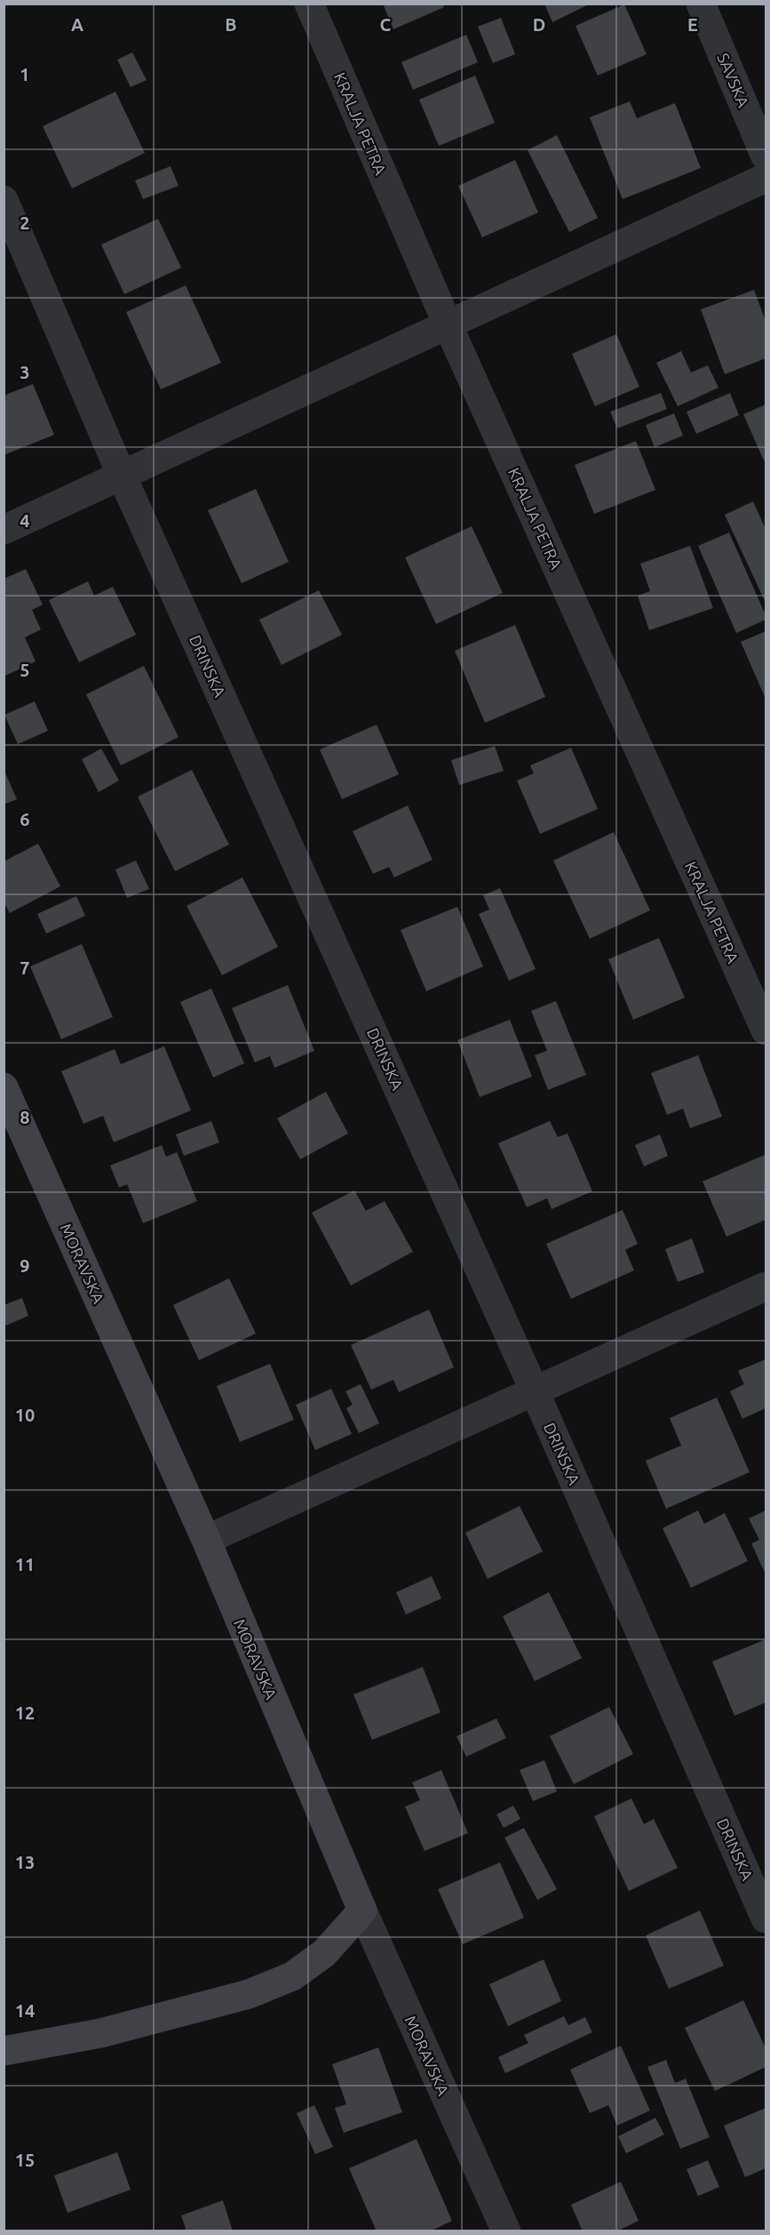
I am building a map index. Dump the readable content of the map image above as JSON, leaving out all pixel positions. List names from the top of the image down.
{
  "streets": {
    "street": [
      "SAVSKA",
      "KRALJA PETRA",
      "DRINSKA",
      "MORAVSKA"
    ]
  },
  "grid": {
    "columns": [
      "A",
      "B",
      "C",
      "D",
      "E"
    ],
    "rows": [
      "1",
      "2",
      "3",
      "4",
      "5",
      "6",
      "7",
      "8",
      "9",
      "10",
      "11",
      "12",
      "13",
      "14",
      "15"
    ]
  }
}
